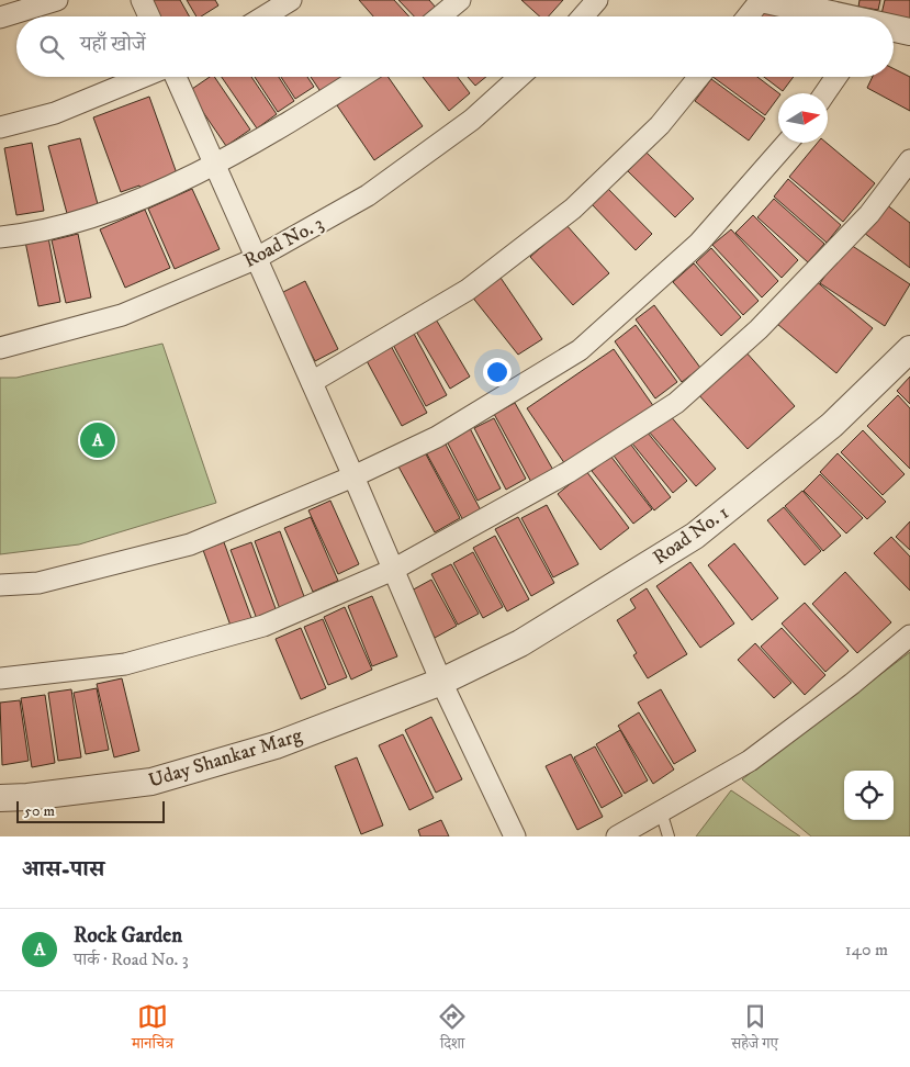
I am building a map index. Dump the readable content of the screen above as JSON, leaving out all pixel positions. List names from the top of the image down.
{
  "streets": {
    "street": ["Road No. 3", "Road No. 1", "Uday Shankar Marg"]
  },
  "crossings": [
    ["Road No. 1", "Uday Shankar Marg"]
  ],
  "scale_bar": "50 m",
  "north": "right",
  "page": {
    "search": "यहाँ खोजें",
    "pins": "A",
    "scale": "50 m",
    "heading": "आस-पास",
    "list": [
      {
        "mark": "A",
        "name": "Rock Garden",
        "note": "पार्क · Road No. 3",
        "value": "140 m"
      }
    ],
    "nav": ["मानचित्र", "दिशा", "सहेजे गए"]
  }
}
